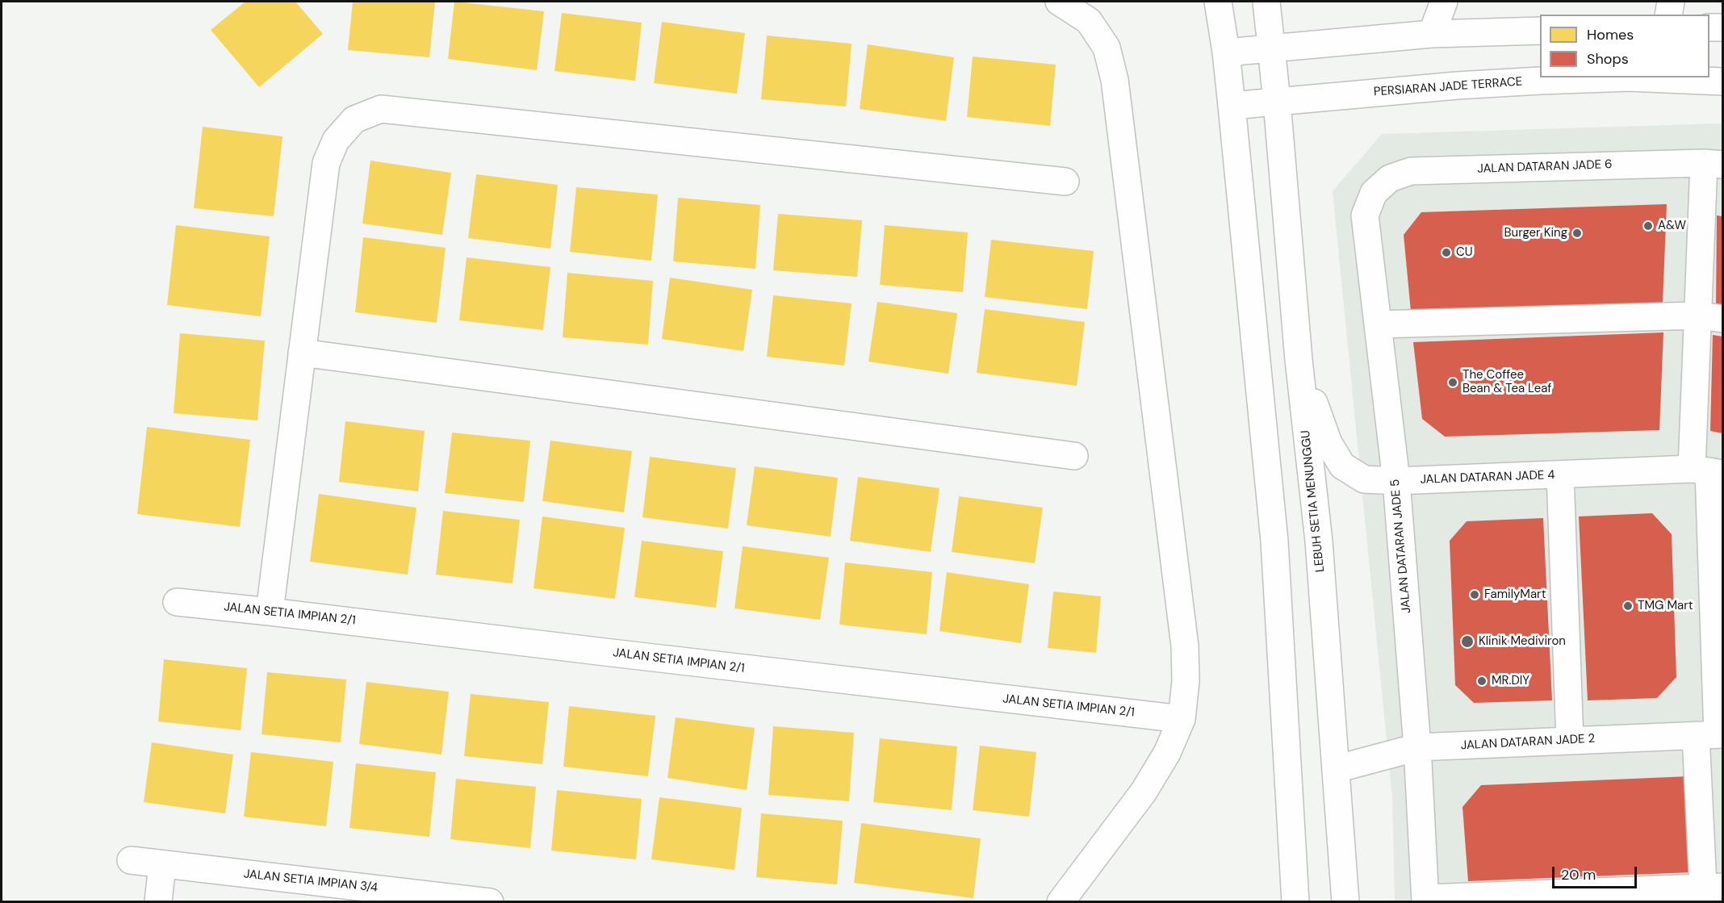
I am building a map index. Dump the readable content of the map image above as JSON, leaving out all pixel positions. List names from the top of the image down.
{
  "streets": {
    "street": [
      "PERSIARAN JADE TERRACE",
      "JALAN DATARAN JADE 6",
      "JALAN DATARAN JADE 4",
      "LEBUH SETIA MENUNGGU",
      "JALAN DATARAN JADE 5",
      "JALAN SETIA IMPIAN 2/1",
      "JALAN DATARAN JADE 2",
      "JALAN SETIA IMPIAN 3/4"
    ]
  },
  "crossings": [
    ["PERSIARAN JADE TERRACE", "LEBUH SETIA MENUNGGU"],
    ["JALAN DATARAN JADE 6", "JALAN DATARAN JADE 5"],
    ["JALAN DATARAN JADE 4", "LEBUH SETIA MENUNGGU"],
    ["JALAN DATARAN JADE 4", "JALAN DATARAN JADE 5"],
    ["LEBUH SETIA MENUNGGU", "JALAN DATARAN JADE 2"],
    ["JALAN DATARAN JADE 5", "JALAN DATARAN JADE 2"]
  ],
  "places": [
    "A&W",
    "Burger King",
    "CU",
    "The Coffee Bean & Tea Leaf",
    "FamilyMart",
    "TMG Mart",
    "Klinik Mediviron",
    "MR.DIY"
  ],
  "legend": ["Homes", "Shops"],
  "scale_bar": "20 m"
}
